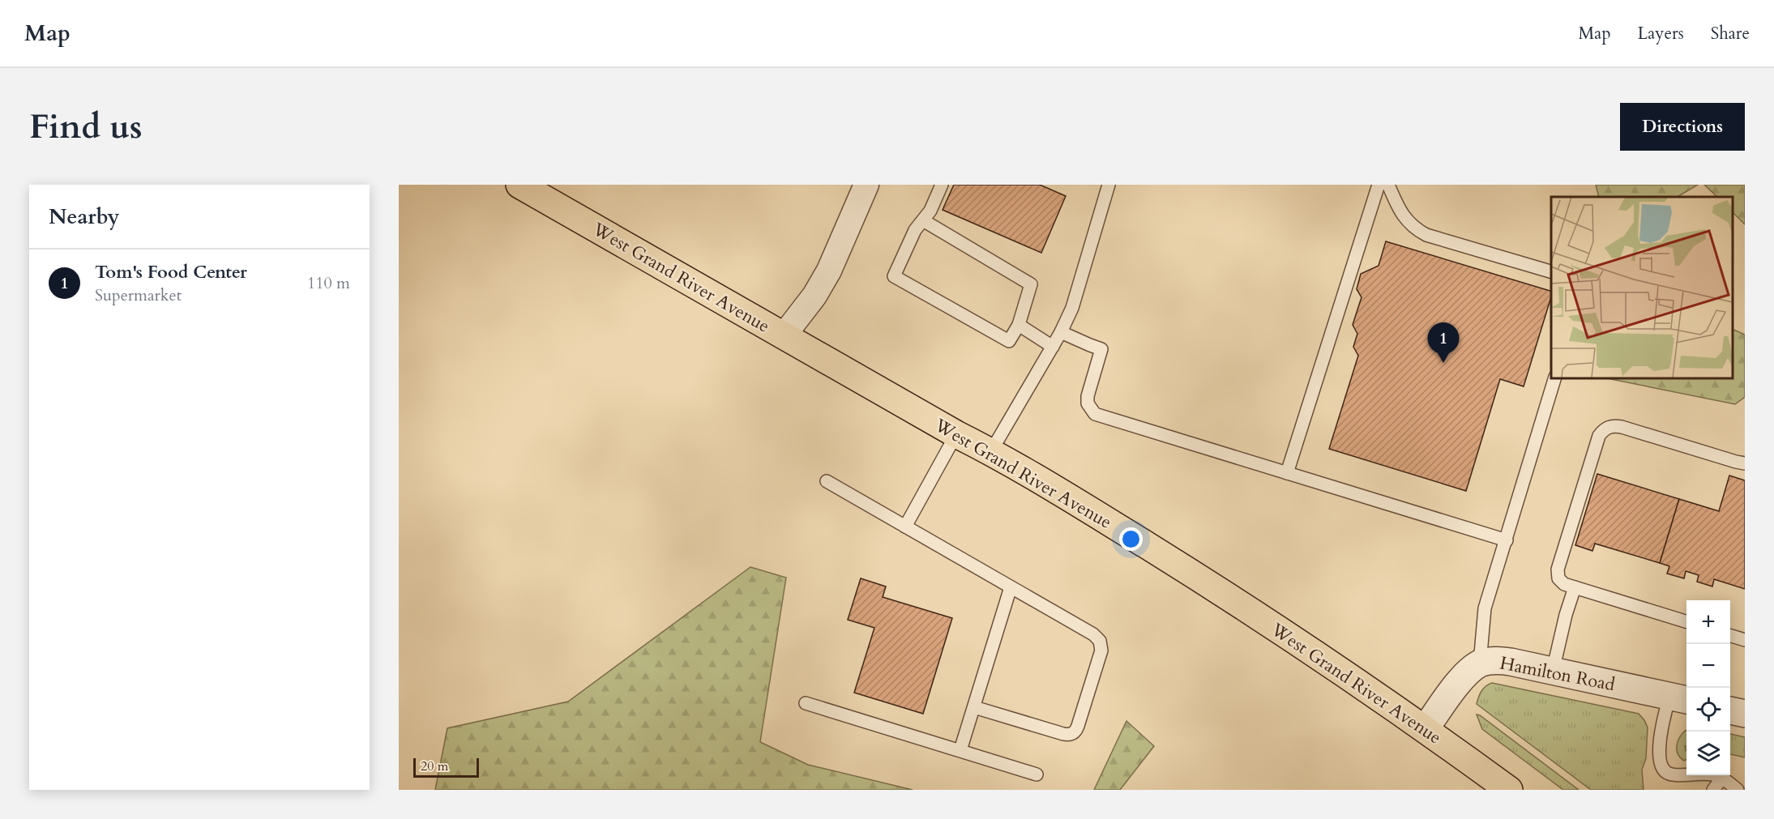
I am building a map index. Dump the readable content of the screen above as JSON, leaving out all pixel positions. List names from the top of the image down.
{
  "streets": {
    "main road": ["West Grand River Avenue"],
    "street": ["Hamilton Road"]
  },
  "crossings": [
    ["West Grand River Avenue", "Hamilton Road"]
  ],
  "scale_bar": "20 m",
  "page": {
    "header": "Map",
    "nav": ["Map", "Layers", "Share"],
    "buttons": "Directions",
    "title": "Find us",
    "heading": "Nearby",
    "list": [
      {
        "mark": "1",
        "name": "Tom's Food Center",
        "note": "Supermarket",
        "value": "110 m"
      }
    ],
    "pins": "1",
    "map_buttons": ["+", "−"],
    "scale": "20 m"
  }
}
